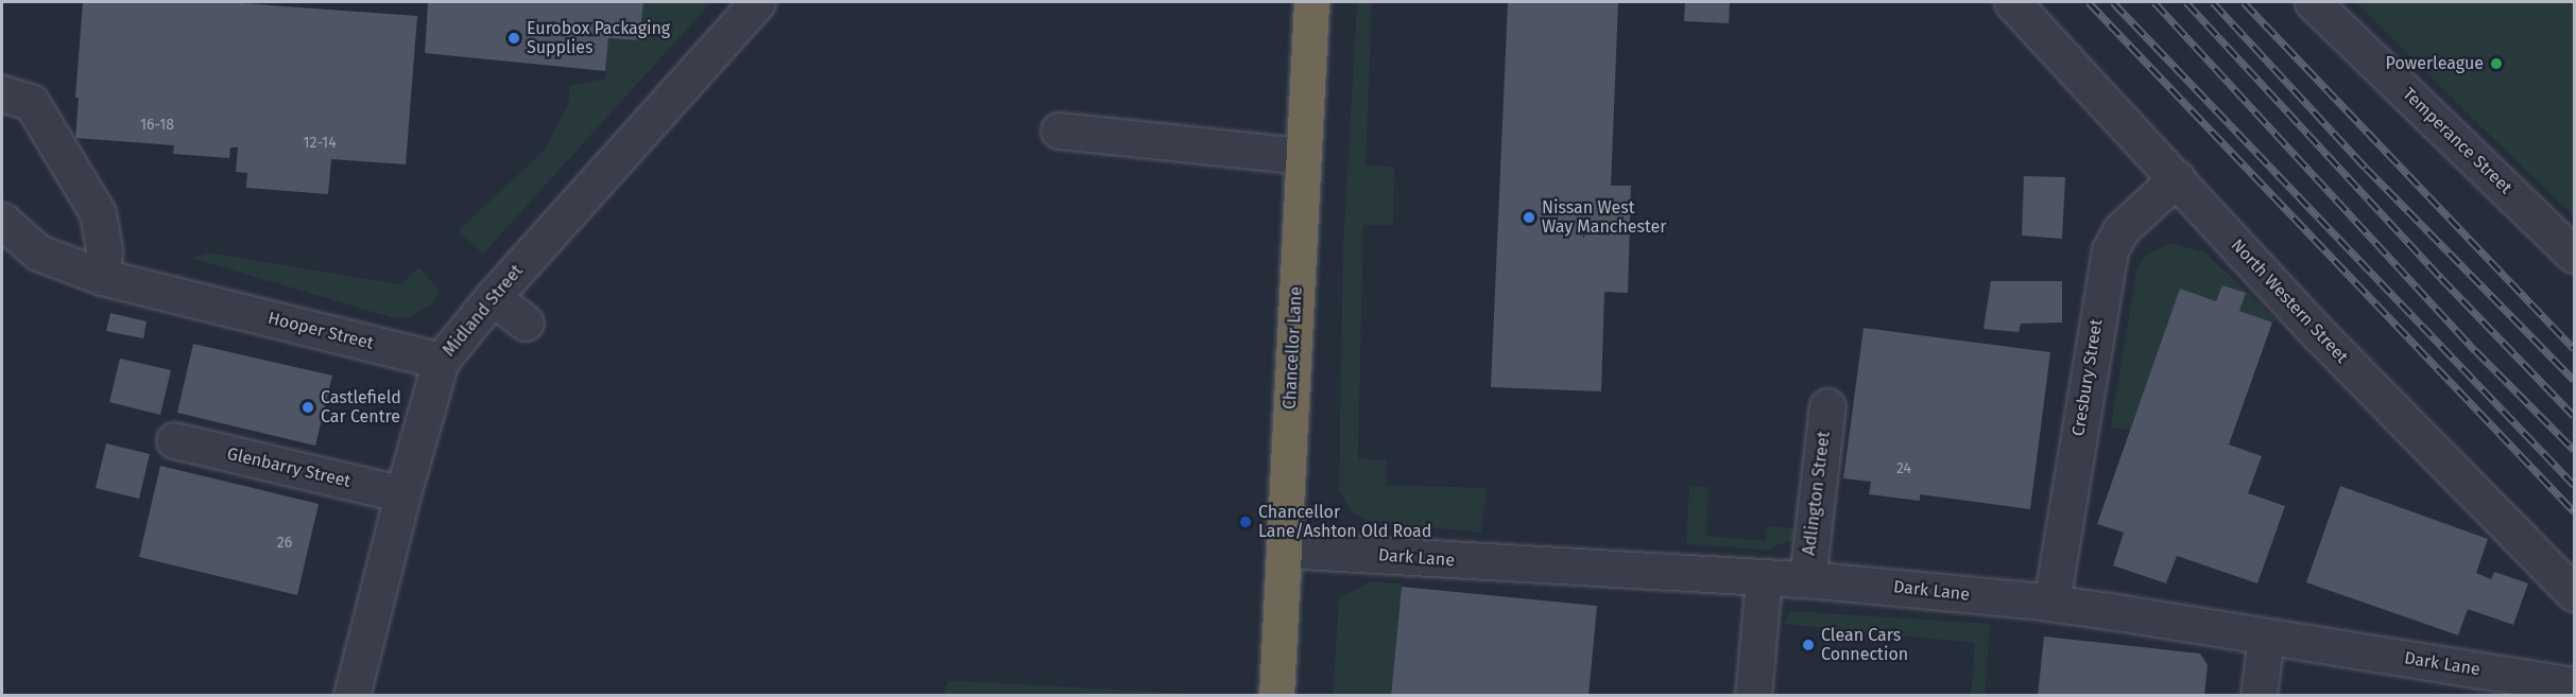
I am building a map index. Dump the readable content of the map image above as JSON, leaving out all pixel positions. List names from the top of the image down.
{
  "streets": {
    "highway": ["Chancellor Lane"],
    "street": [
      "Temperance Street",
      "North Western Street",
      "Midland Street",
      "Hooper Street",
      "Cresbury Street",
      "Glenbarry Street",
      "Adlington Street",
      "Dark Lane"
    ]
  },
  "crossings": [
    ["North Western Street", "Cresbury Street"],
    ["Midland Street", "Hooper Street"],
    ["Midland Street", "Glenbarry Street"],
    ["Chancellor Lane", "Dark Lane"],
    ["Cresbury Street", "Dark Lane"],
    ["Adlington Street", "Dark Lane"]
  ],
  "places": [
    "Eurobox Packaging Supplies",
    "Powerleague",
    "Nissan West Way Manchester",
    "Castlefield Car Centre",
    "Chancellor Lane/Ashton Old Road",
    "Clean Cars Connection"
  ],
  "house_numbers": [
    "16-18",
    "12-14",
    "24",
    "26"
  ]
}
